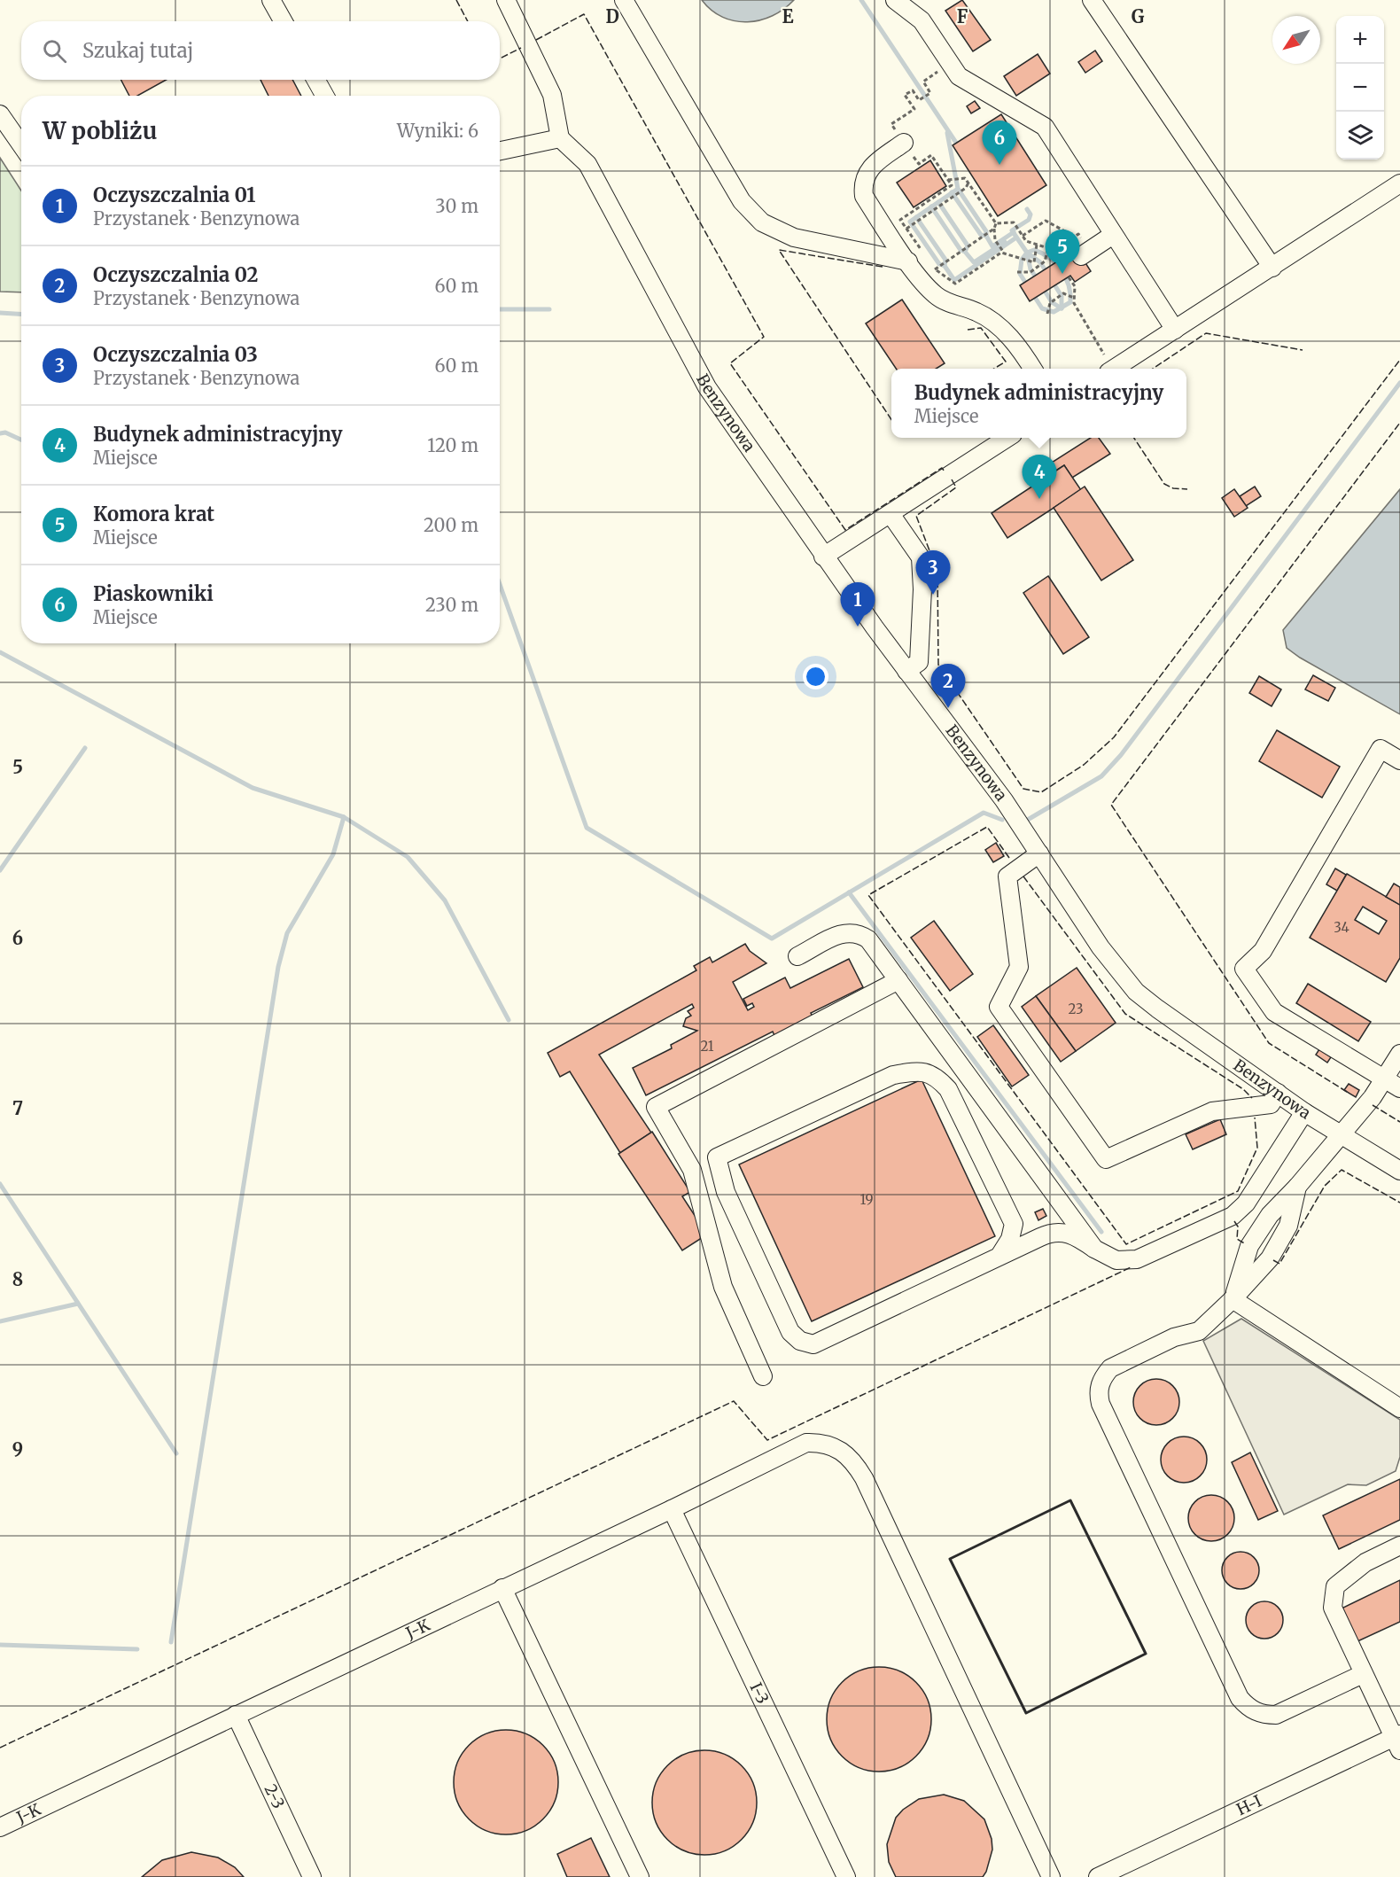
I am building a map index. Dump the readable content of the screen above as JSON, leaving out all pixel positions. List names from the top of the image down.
{
  "streets": {
    "street": [
      "Benzynowa",
      "J-K",
      "I-3",
      "2-3",
      "H-I"
    ]
  },
  "crossings": [
    ["J-K", "I-3"],
    ["J-K", "2-3"]
  ],
  "house_numbers": [
    "34",
    "23",
    "21",
    "19"
  ],
  "north": "bottom left",
  "page": {
    "map_buttons": ["+", "−"],
    "search": "Szukaj tutaj",
    "heading": ["W pobliżu", "Wyniki: 6"],
    "pins": [
      "6",
      "5",
      "4",
      "3",
      "1",
      "2"
    ],
    "list": [
      {
        "mark": "1",
        "name": "Oczyszczalnia 01",
        "note": "Przystanek · Benzynowa",
        "value": "30 m"
      },
      {
        "mark": "2",
        "name": "Oczyszczalnia 02",
        "note": "Przystanek · Benzynowa",
        "value": "60 m"
      },
      {
        "mark": "3",
        "name": "Oczyszczalnia 03",
        "note": "Przystanek · Benzynowa",
        "value": "60 m"
      },
      {
        "mark": "4",
        "name": "Budynek administracyjny",
        "note": "Miejsce",
        "value": "120 m"
      },
      {
        "mark": "5",
        "name": "Komora krat",
        "note": "Miejsce",
        "value": "200 m"
      },
      {
        "mark": "6",
        "name": "Piaskowniki",
        "note": "Miejsce",
        "value": "230 m"
      }
    ],
    "popup": ["Budynek administracyjny", "Miejsce"]
  },
  "grid": {
    "columns": [
      "D",
      "E",
      "F",
      "G"
    ],
    "rows": [
      "5",
      "6",
      "7",
      "8",
      "9"
    ]
  }
}
